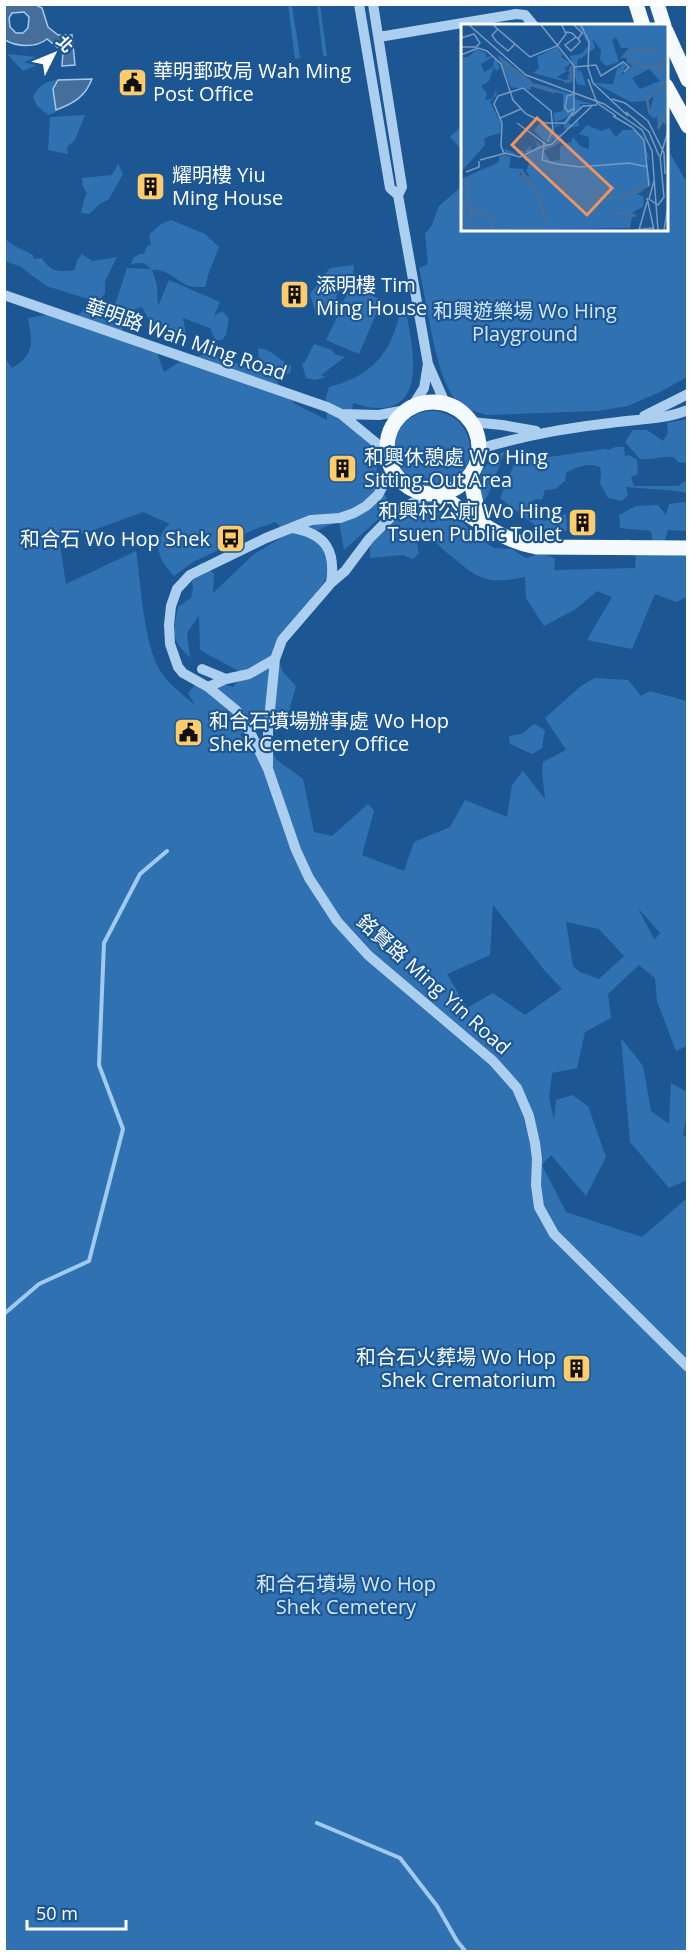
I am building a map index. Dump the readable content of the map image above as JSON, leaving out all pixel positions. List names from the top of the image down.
{
  "streets": {
    "street": ["華明路 Wah Ming Road", "銘賢路 Ming Yin Road"]
  },
  "crossings": [
    ["華明路 Wah Ming Road", "銘賢路 Ming Yin Road"]
  ],
  "parks": ["和興遊樂場 Wo Hing Playground", "和合石墳場 Wo Hop Shek Cemetery"],
  "places": {
    "public building": ["華明郵政局 Wah Ming Post Office", "和合石墳場辦事處 Wo Hop Shek Cemetery Office"],
    "building": [
      "耀明樓 Yiu Ming House",
      "添明樓 Tim Ming House",
      "和興休憩處 Wo Hing Sitting-Out Area",
      "和興村公廁 Wo Hing Tsuen Public Toilet",
      "和合石火葬場 Wo Hop Shek Crematorium"
    ],
    "bus stop": ["和合石 Wo Hop Shek"]
  },
  "scale_bar": "50 m",
  "north": "top right"
}
